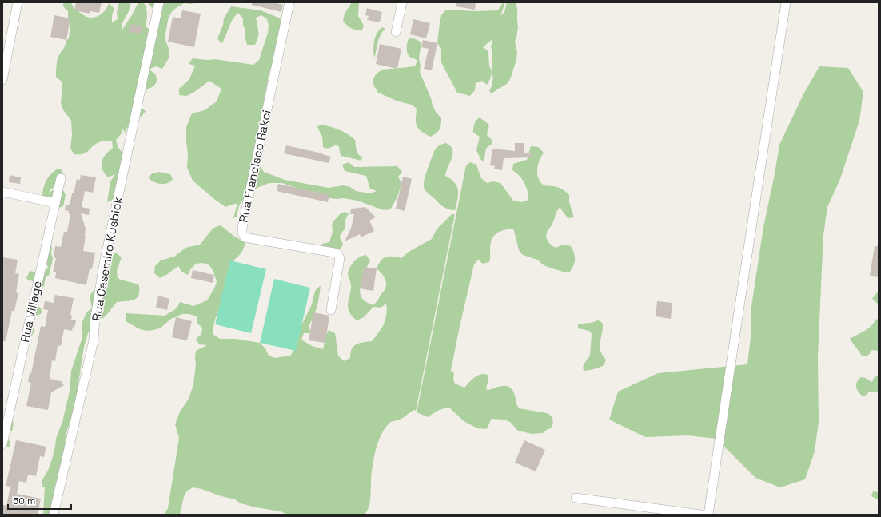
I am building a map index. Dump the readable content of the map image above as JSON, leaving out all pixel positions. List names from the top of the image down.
{
  "streets": {
    "street": ["Rua Francisco Rakci", "Rua Casemiro Kusbick", "Rua Village"]
  },
  "scale_bar": "50 m"
}
